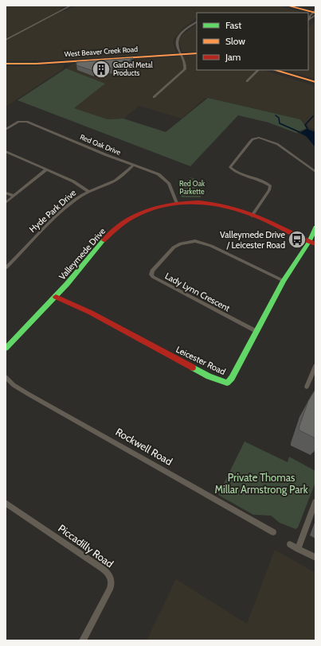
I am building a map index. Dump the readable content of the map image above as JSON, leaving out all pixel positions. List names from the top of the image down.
{
  "streets": {
    "street": [
      "West Beaver Creek Road",
      "Red Oak Drive",
      "Hyde Park Drive",
      "Valleymede Drive",
      "Lady Lynn Crescent",
      "Leicester Road",
      "Rockwell Road",
      "Piccadilly Road"
    ]
  },
  "crossings": [
    ["Red Oak Drive", "Hyde Park Drive"],
    ["Red Oak Drive", "Valleymede Drive"],
    ["Valleymede Drive", "Leicester Road"],
    ["Lady Lynn Crescent", "Leicester Road"]
  ],
  "parks": ["Red Oak Parkette", "Private Thomas Millar Armstrong Park"],
  "places": {
    "building": ["GarDel Metal Products"],
    "bus stop": ["Valleymede Drive / Leicester Road"]
  },
  "legend": ["Fast", "Slow", "Jam"]
}
